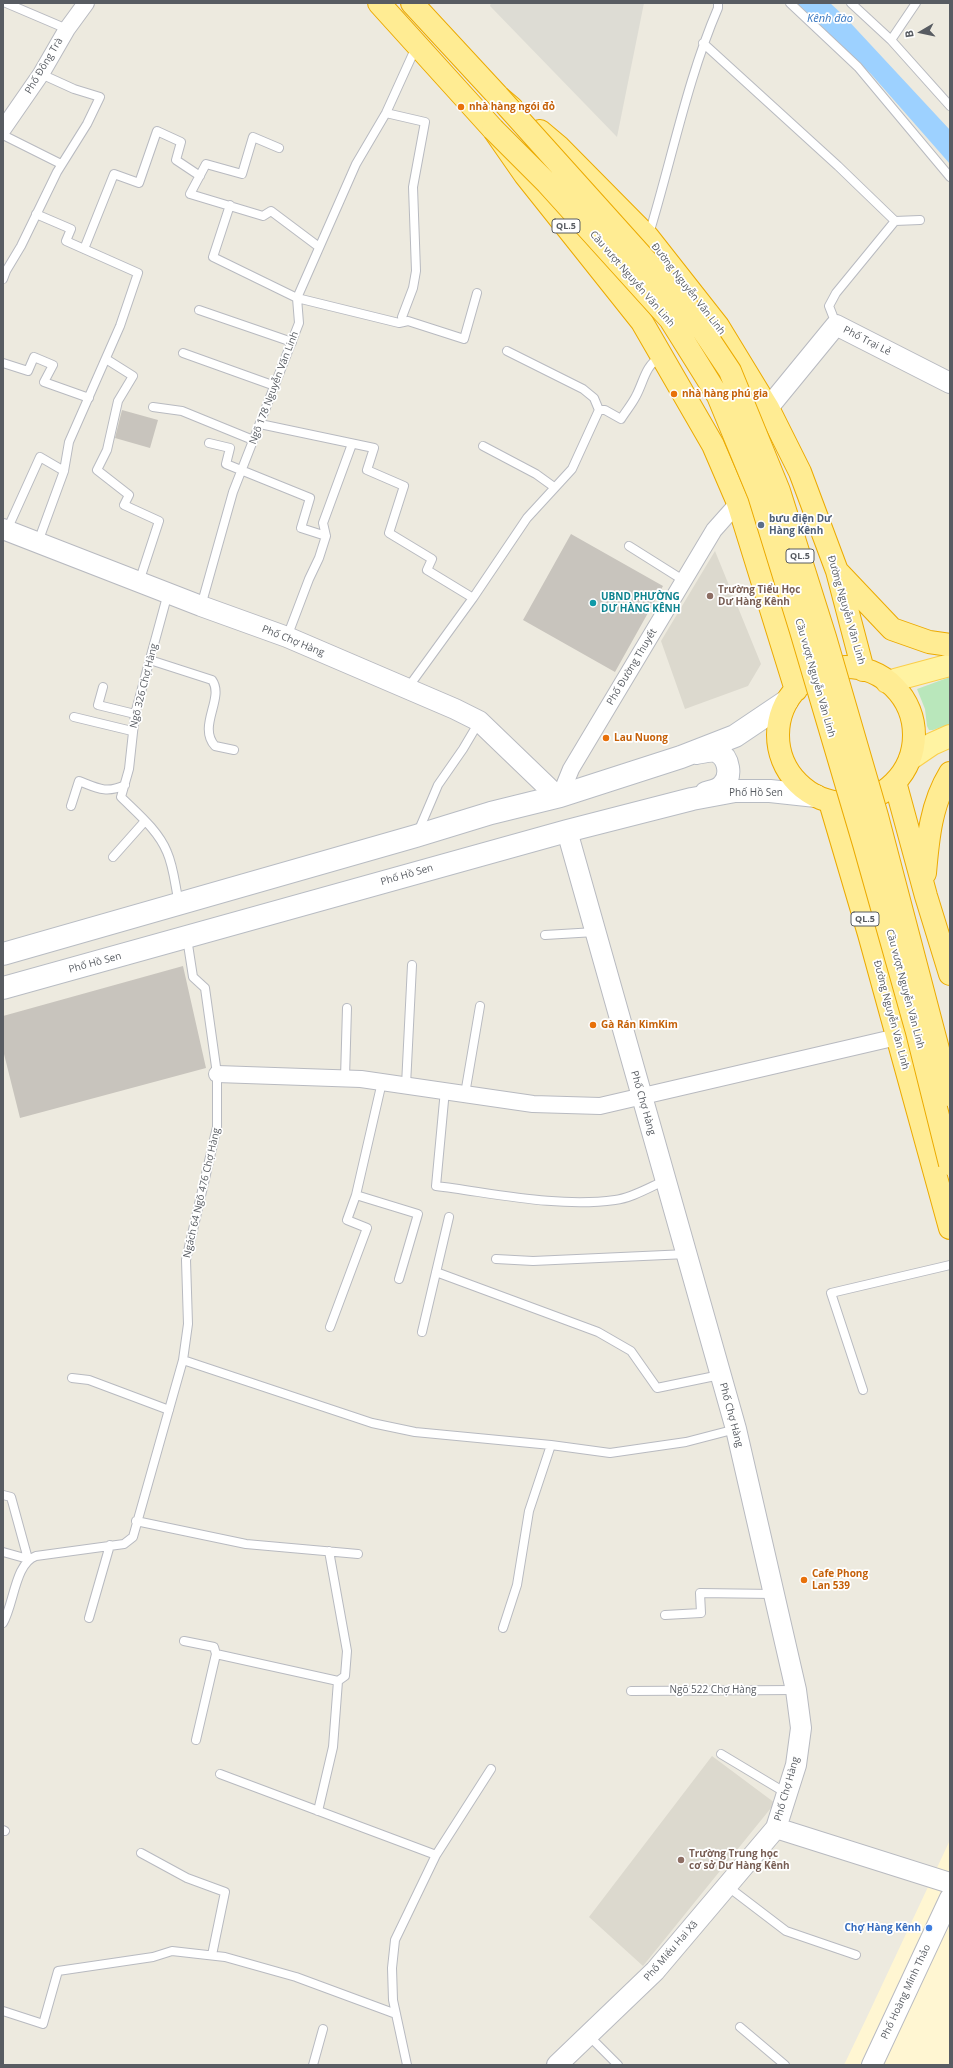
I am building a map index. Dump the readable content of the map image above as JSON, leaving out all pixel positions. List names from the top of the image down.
{
  "streets": {
    "highway": ["QL.5", "Cầu vượt Nguyễn Văn Linh", "Đường Nguyễn Văn Linh"],
    "main road": ["Phố Hồ Sen"],
    "street": [
      "Phố Đông Trà",
      "Phố Trại Lẻ",
      "Phố Chợ Hàng",
      "Phố Đường Thuyết",
      "Phố Miếu Hai Xã",
      "Phố Hoàng Minh Thảo"
    ],
    "lane": [
      "Ngõ 178 Nguyễn Văn Linh",
      "Ngõ 326 Chợ Hàng",
      "Ngách 64 Ngõ 476 Chợ Hàng",
      "Ngõ 522 Chợ Hàng"
    ]
  },
  "crossings": [
    ["QL.5", "Cầu vượt Nguyễn Văn Linh"],
    ["QL.5", "Đường Nguyễn Văn Linh"],
    ["QL.5", "Ngõ 178 Nguyễn Văn Linh"],
    ["QL.5", "Phố Đường Thuyết"],
    ["QL.5", "Phố Hồ Sen"],
    ["Cầu vượt Nguyễn Văn Linh", "Đường Nguyễn Văn Linh"],
    ["Đường Nguyễn Văn Linh", "Phố Trại Lẻ"],
    ["Đường Nguyễn Văn Linh", "Phố Hồ Sen"],
    ["Ngõ 178 Nguyễn Văn Linh", "Phố Chợ Hàng"],
    ["Phố Chợ Hàng", "Phố Đường Thuyết"],
    ["Phố Chợ Hàng", "Ngõ 326 Chợ Hàng"],
    ["Phố Chợ Hàng", "Phố Hồ Sen"],
    ["Phố Chợ Hàng", "Ngõ 522 Chợ Hàng"],
    ["Phố Chợ Hàng", "Phố Miếu Hai Xã"],
    ["Phố Hồ Sen", "Ngách 64 Ngõ 476 Chợ Hàng"]
  ],
  "water": ["Kênh đào"],
  "places": [
    "nhà hàng ngói đỏ",
    "nhà hàng phú gia",
    "bưu điện Dư Hàng Kênh",
    "Trường Tiểu Học Dư Hàng Kênh",
    "UBND PHƯỜNG DƯ HÀNG KÊNH",
    "Lau Nuong",
    "Gà Rán KimKim",
    "Cafe Phong Lan 539",
    "Trường Trung học cơ sở Dư Hàng Kênh",
    "Chợ Hàng Kênh"
  ],
  "north": "left"
}
